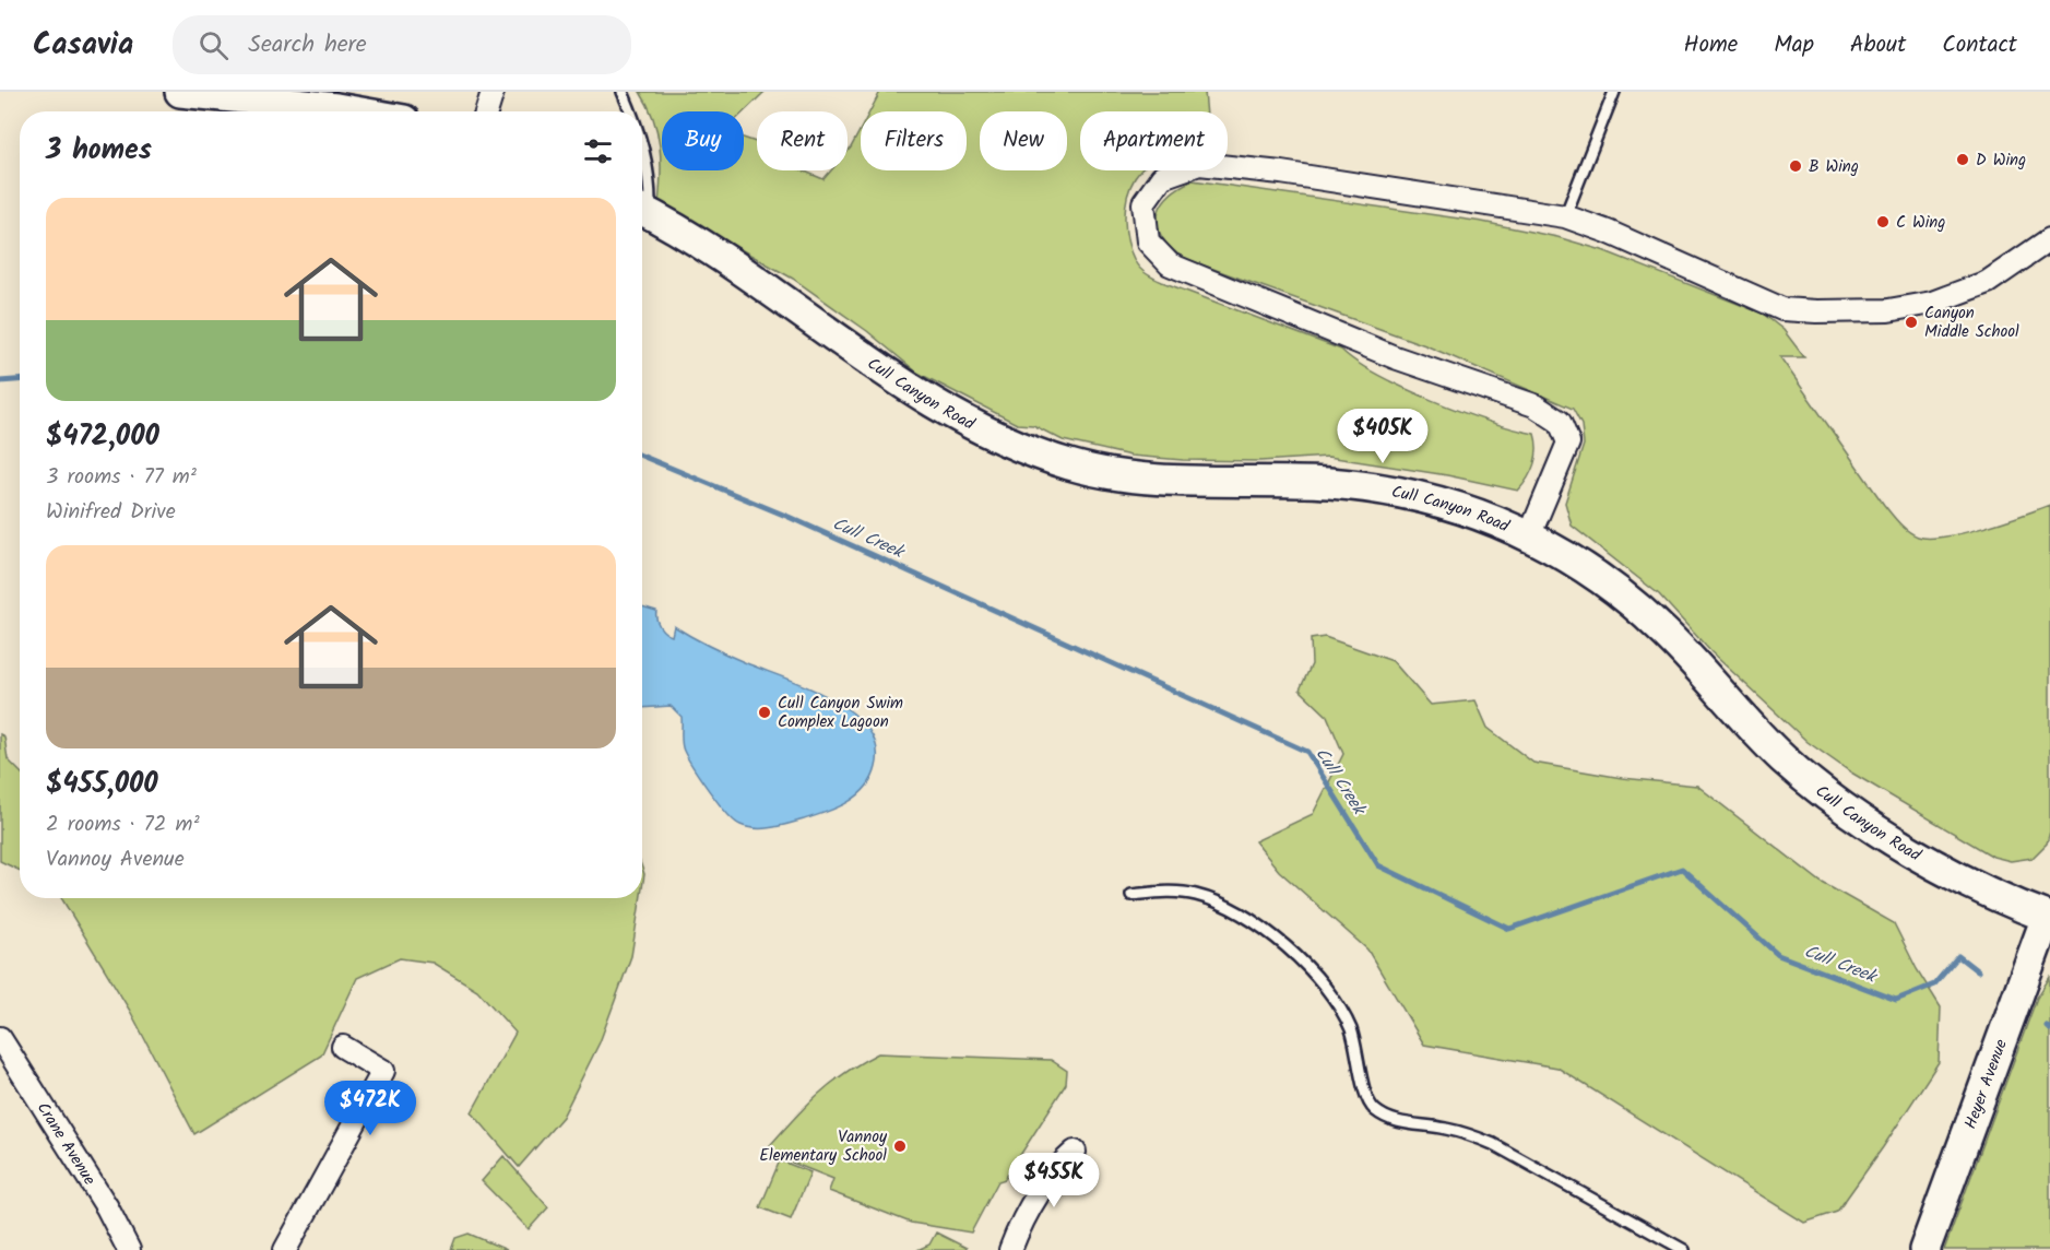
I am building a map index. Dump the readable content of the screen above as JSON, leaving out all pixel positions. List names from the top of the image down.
{
  "streets": {
    "street": ["Cull Canyon Road", "Heyer Avenue", "Crane Avenue"]
  },
  "crossings": [
    ["Cull Canyon Road", "Heyer Avenue"]
  ],
  "water": ["Cull Creek"],
  "places": [
    "D Wing",
    "B Wing",
    "C Wing",
    "Canyon Middle School",
    "Cull Canyon Swim Complex Lagoon",
    "Vannoy Elementary School"
  ],
  "page": {
    "header": "Casavia",
    "search": "Search here",
    "nav": [
      "Home",
      "Map",
      "About",
      "Contact"
    ],
    "chip": [
      "Buy",
      "Rent",
      "Filters",
      "New",
      "Apartment"
    ],
    "heading": "3 homes",
    "list": [
      {
        "name": "$472,000",
        "note": "3 rooms · 77 m² · Winifred Drive"
      },
      {
        "name": "$455,000",
        "note": "2 rooms · 72 m² · Vannoy Avenue"
      }
    ],
    "price": ["$405K", "$472K", "$455K"]
  }
}
